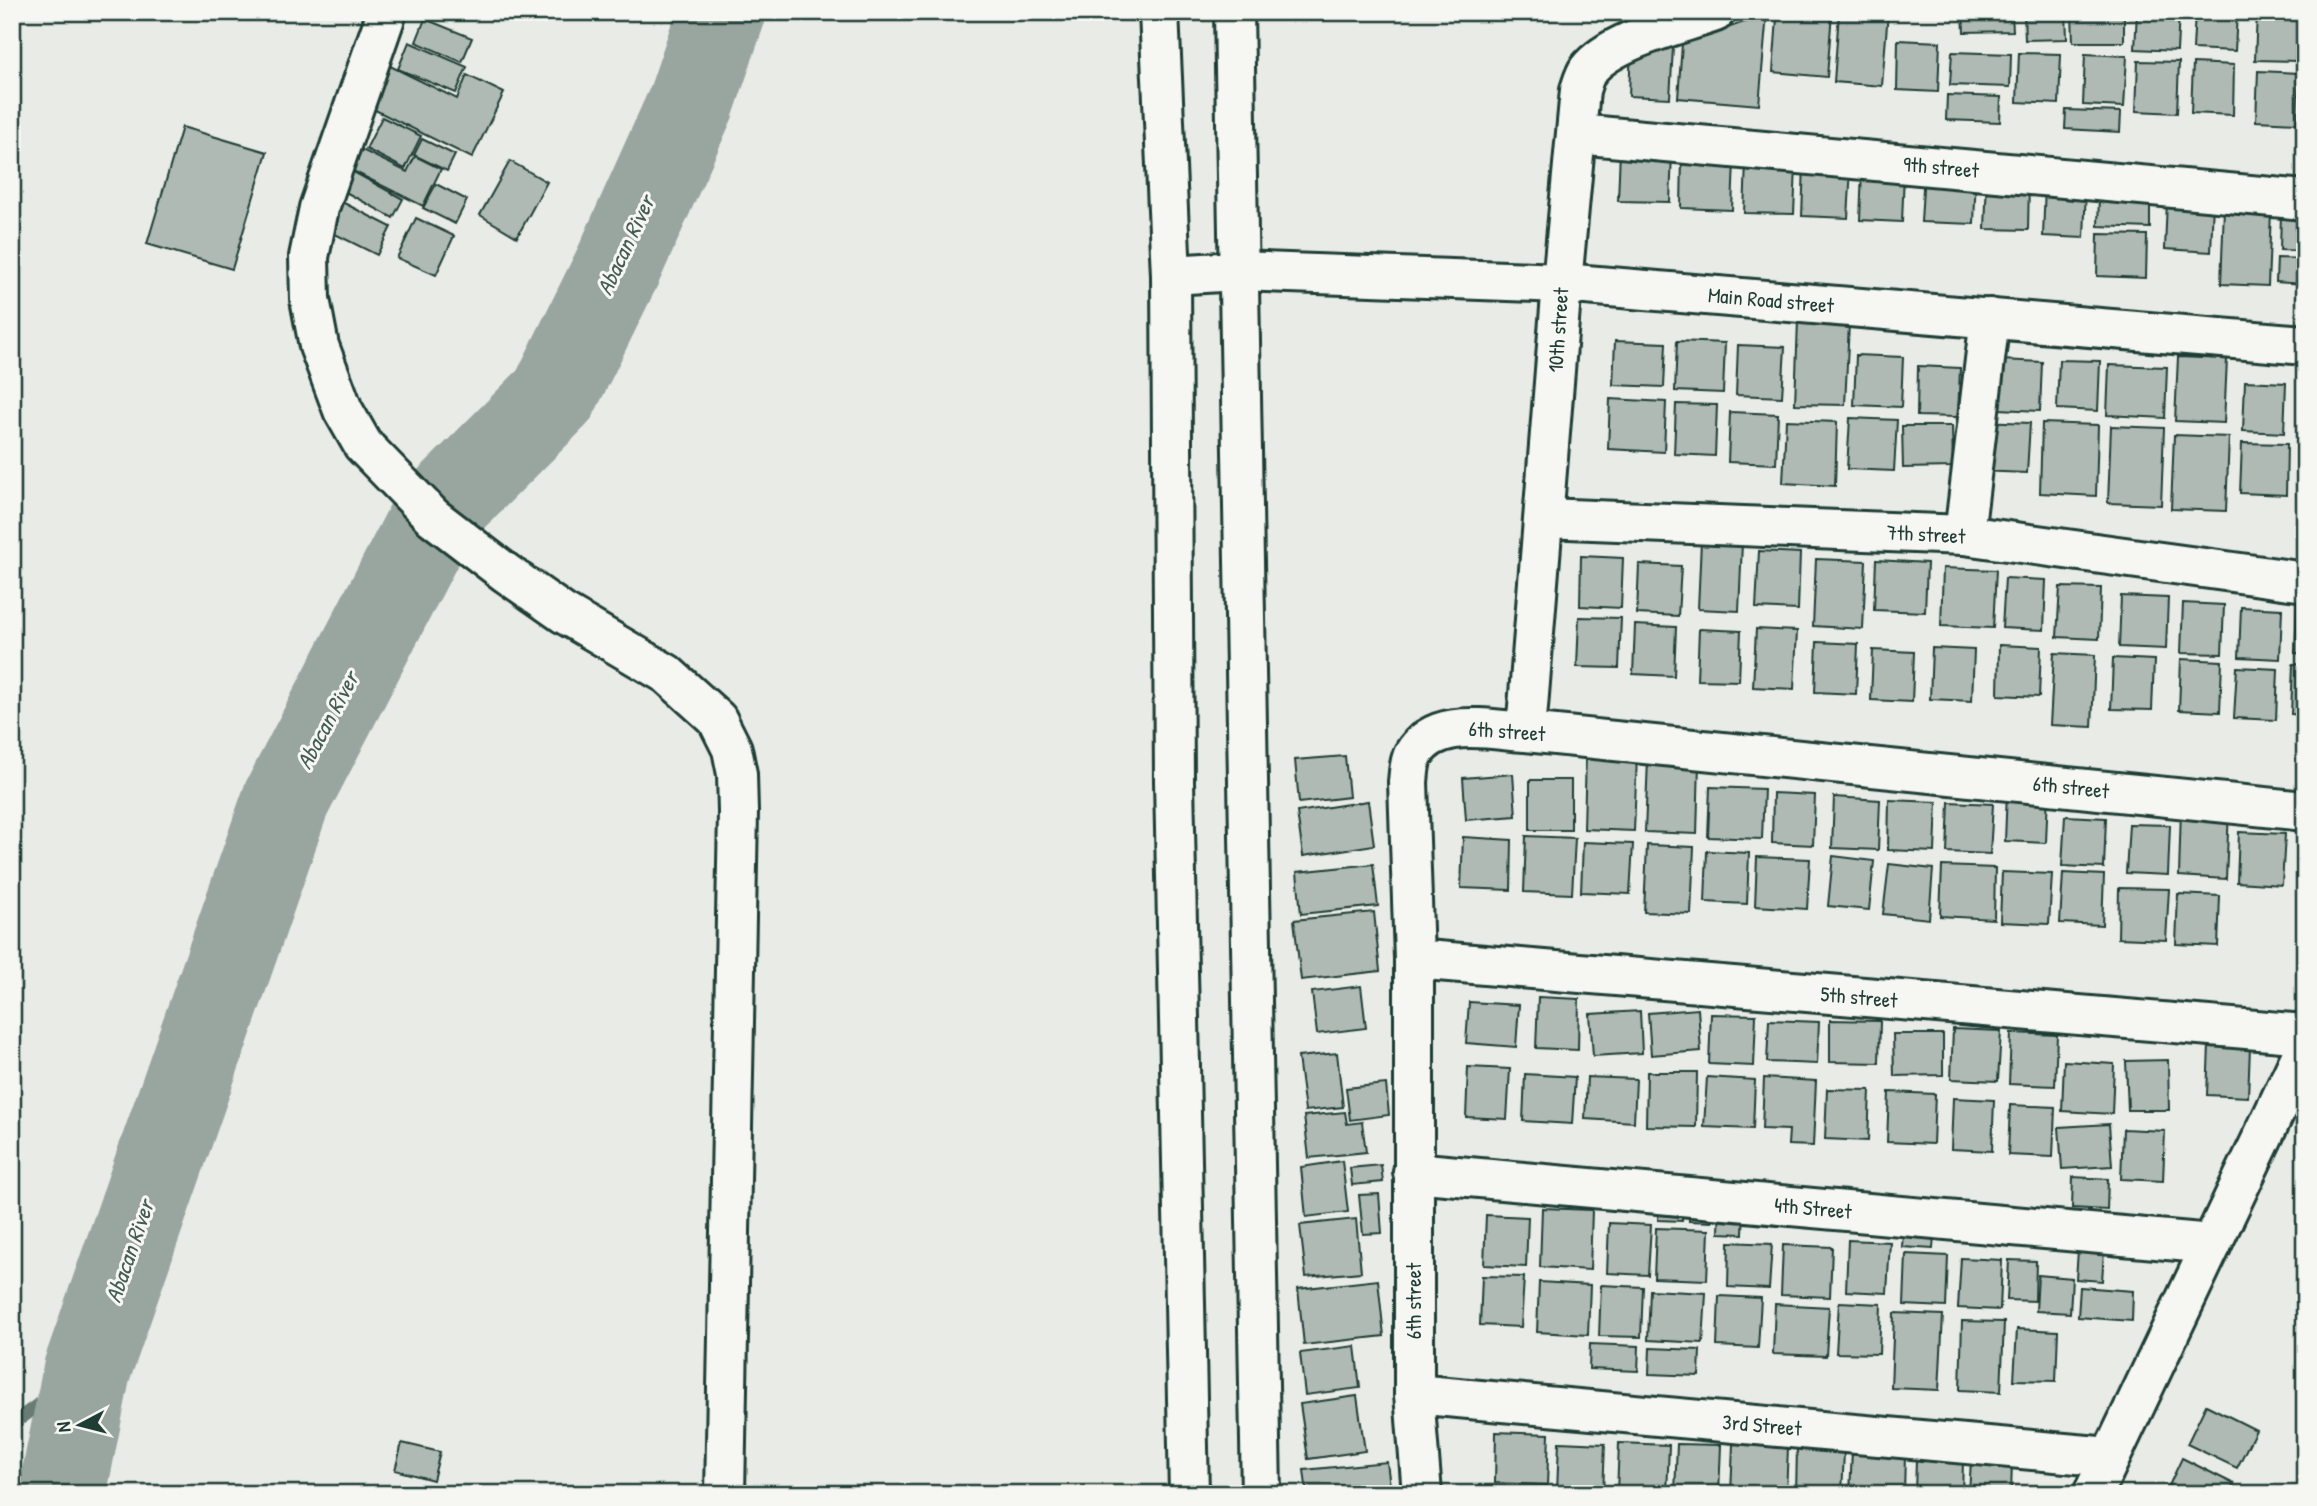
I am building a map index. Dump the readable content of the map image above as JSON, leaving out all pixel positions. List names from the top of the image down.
{
  "streets": {
    "street": [
      "9th street",
      "Main Road street",
      "10th street",
      "7th street",
      "6th street",
      "5th street",
      "4th Street",
      "3rd Street"
    ]
  },
  "crossings": [
    ["9th street", "10th street"],
    ["Main Road street", "10th street"],
    ["10th street", "7th street"],
    ["10th street", "6th street"],
    ["6th street", "5th street"],
    ["6th street", "4th Street"],
    ["6th street", "3rd Street"]
  ],
  "water": ["Abacan River"],
  "north": "left"
}
